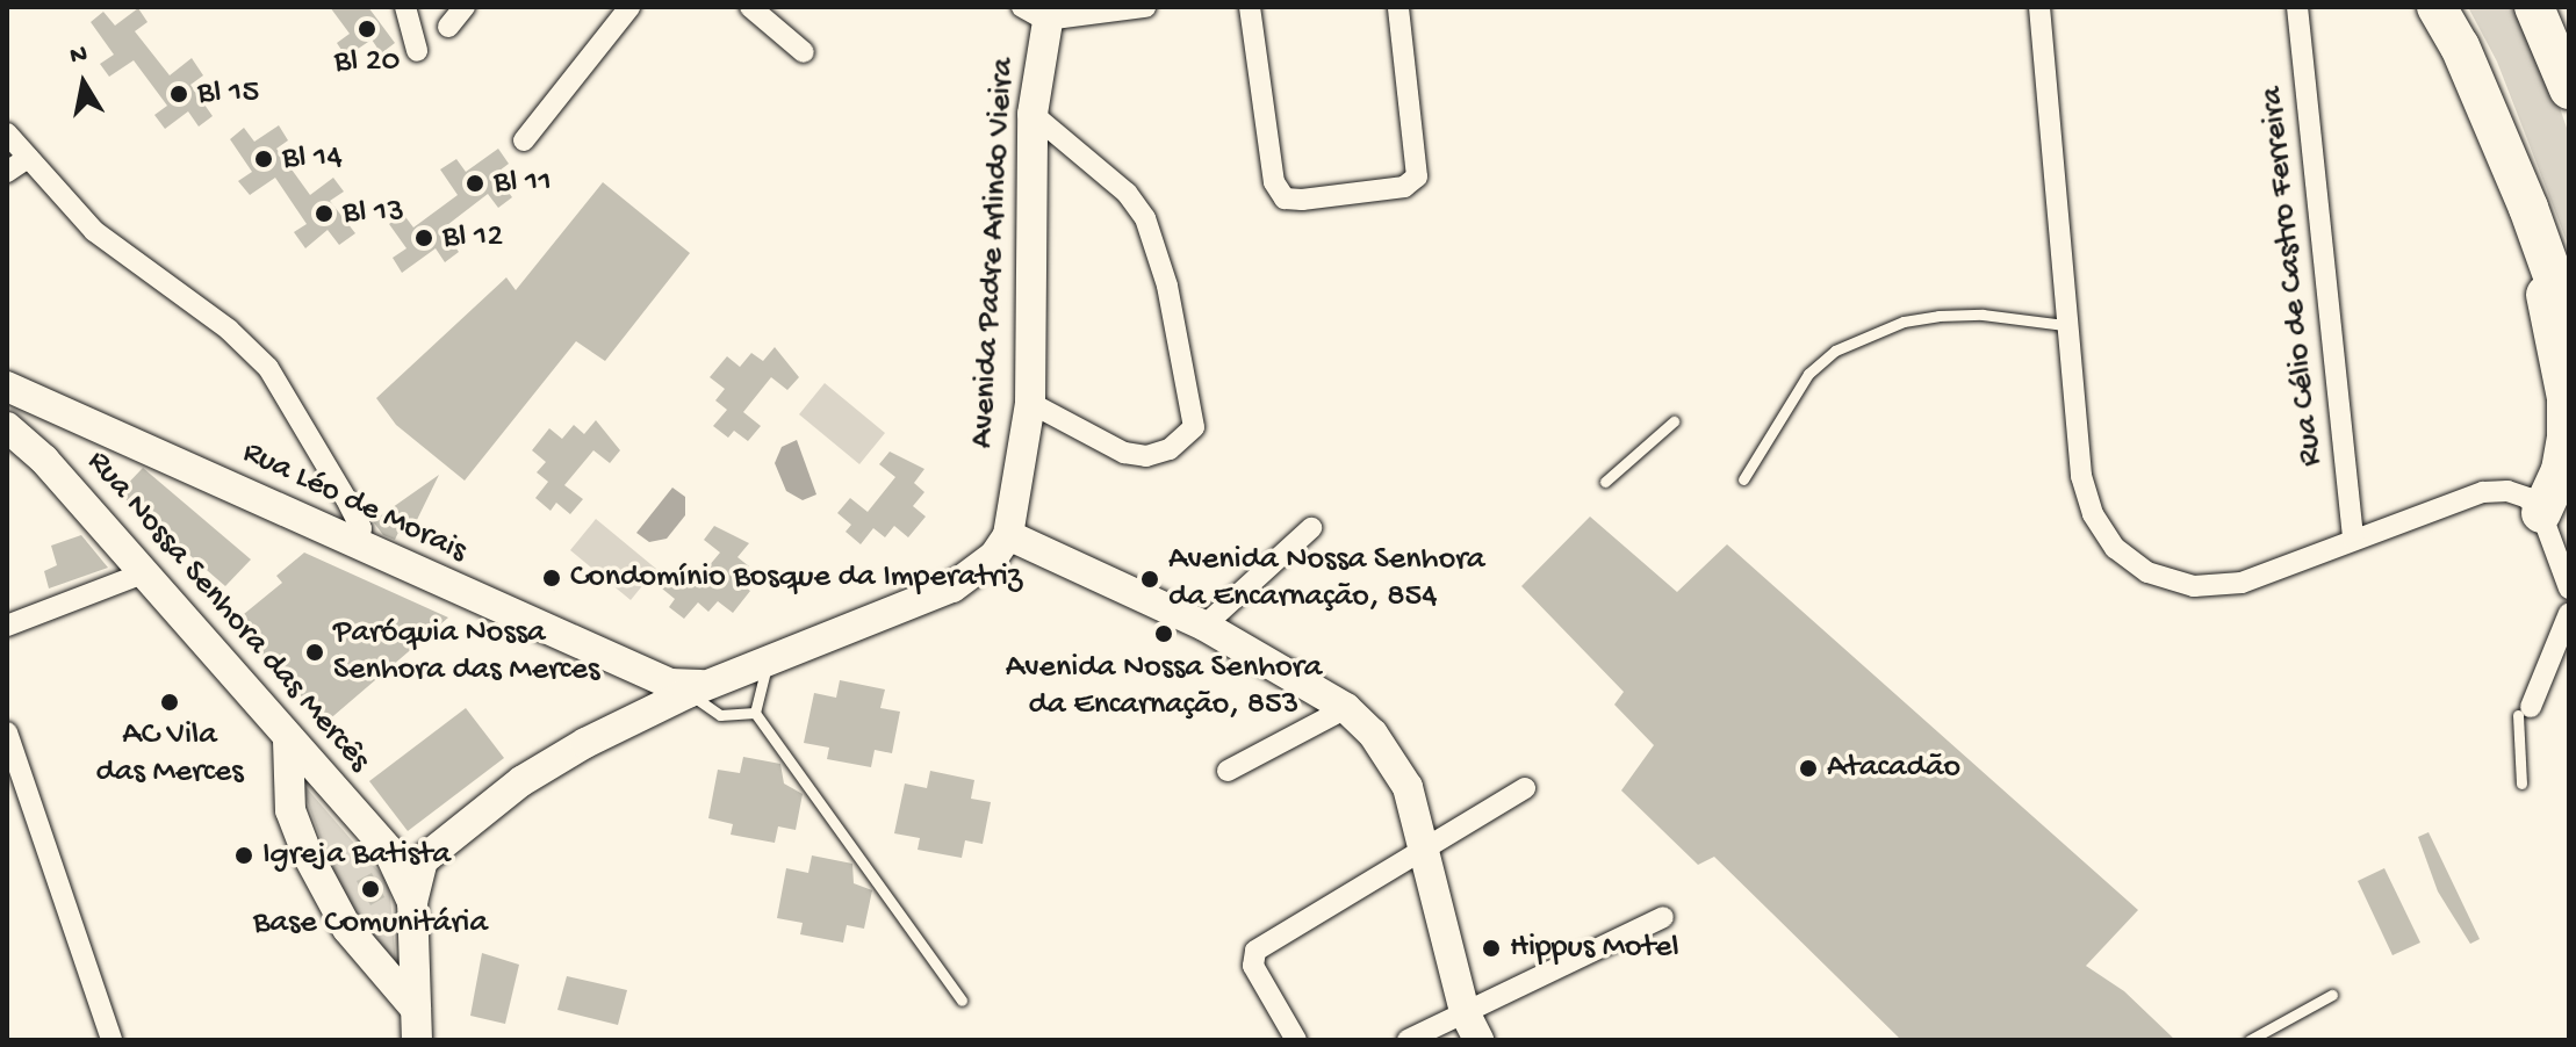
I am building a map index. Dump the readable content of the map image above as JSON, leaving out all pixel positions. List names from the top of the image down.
{
  "streets": {
    "main road": ["Avenida Padre Arlindo Vieira", "Rua Léo de Morais", "Rua Nossa Senhora das Mercês"],
    "street": ["Rua Célio de Castro Ferreira"]
  },
  "places": [
    "Bl 20",
    "Bl 15",
    "Bl 14",
    "Bl 11",
    "Bl 13",
    "Bl 12",
    "Condomínio Bosque da Imperatriz",
    "Avenida Nossa Senhora da Encarnação, 854",
    "Avenida Nossa Senhora da Encarnação, 853",
    "Paróquia Nossa Senhora das Merces",
    "AC Vila das Merces",
    "Atacadão",
    "Igreja Batista",
    "Base Comunitária",
    "Hippus Motel"
  ],
  "north": "top"
}
